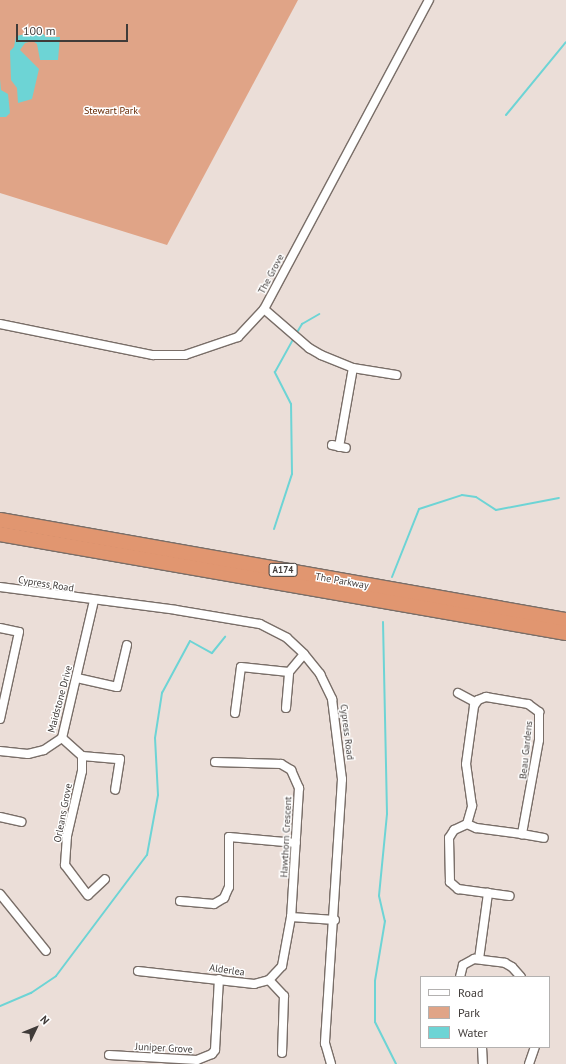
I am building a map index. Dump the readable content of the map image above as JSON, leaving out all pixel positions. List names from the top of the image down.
{
  "streets": {
    "highway": ["A174", "The Parkway"],
    "street": [
      "The Grove",
      "Cypress Road",
      "Maidstone Drive",
      "Beau Gardens",
      "Orleans Grove",
      "Hawthorn Crescent",
      "Alderlea",
      "Juniper Grove"
    ]
  },
  "crossings": [
    ["Cypress Road", "Maidstone Drive"],
    ["Alderlea", "Juniper Grove"]
  ],
  "parks": ["Stewart Park"],
  "legend": ["Road", "Park", "Water"],
  "scale_bar": "100 m",
  "north": "top right"
}
